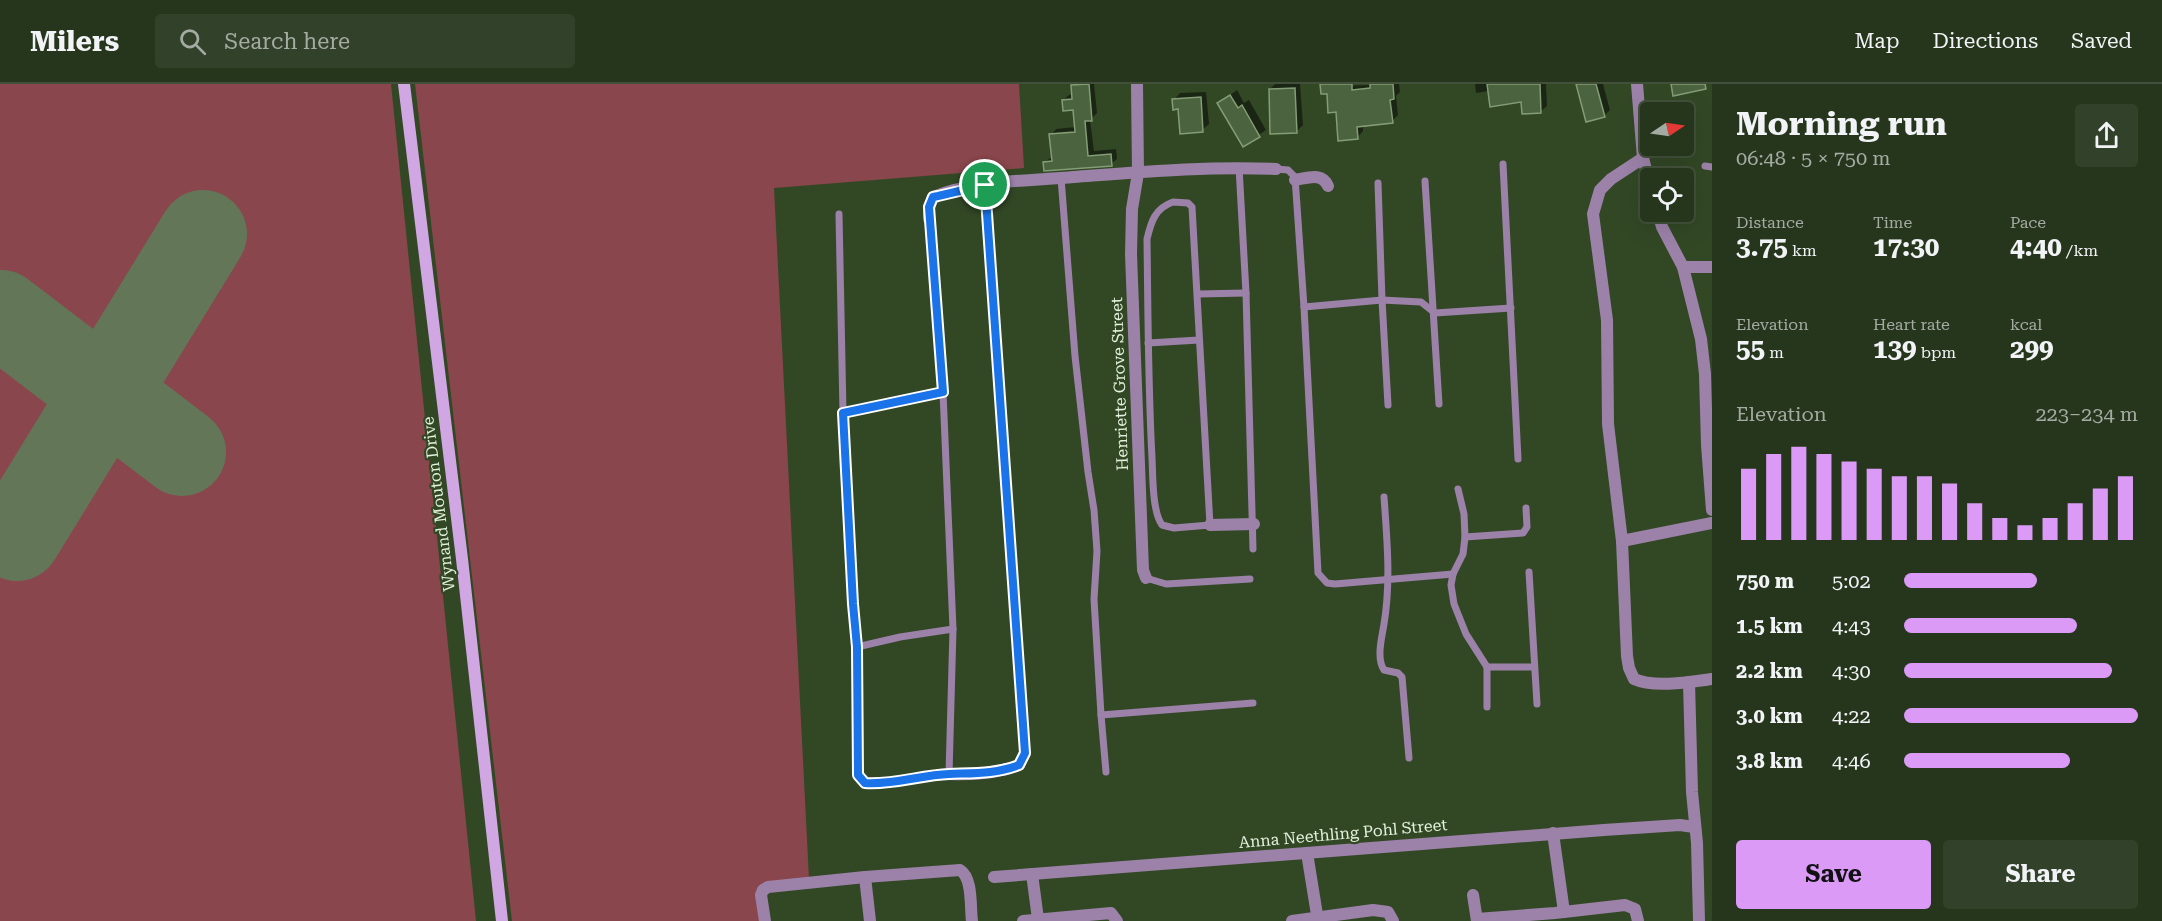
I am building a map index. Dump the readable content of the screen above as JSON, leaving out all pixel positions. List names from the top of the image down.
{
  "streets": {
    "street": ["Henriette Grove Street", "Wynand Mouton Drive", "Anna Neethling Pohl Street"]
  },
  "north": "right",
  "page": {
    "header": "Milers",
    "search": "Search here",
    "nav": ["Map", "Directions", "Saved"],
    "heading": ["Morning run", "06:48 · 5 × 750 m"],
    "stats": [
      ["Distance", "3.75 km"],
      ["Time", "17:30"],
      ["Pace", "4:40 /km"],
      ["Elevation", "55 m"],
      ["Heart rate", "139 bpm"],
      ["kcal", "299"]
    ],
    "chart": ["Elevation", "223–234 m"],
    "list": [
      {
        "name": "750 m",
        "note": "5:02"
      },
      {
        "name": "1.5 km",
        "note": "4:43"
      },
      {
        "name": "2.2 km",
        "note": "4:30"
      },
      {
        "name": "3.0 km",
        "note": "4:22"
      },
      {
        "name": "3.8 km",
        "note": "4:46"
      }
    ],
    "buttons": ["Save", "Share"]
  }
}
